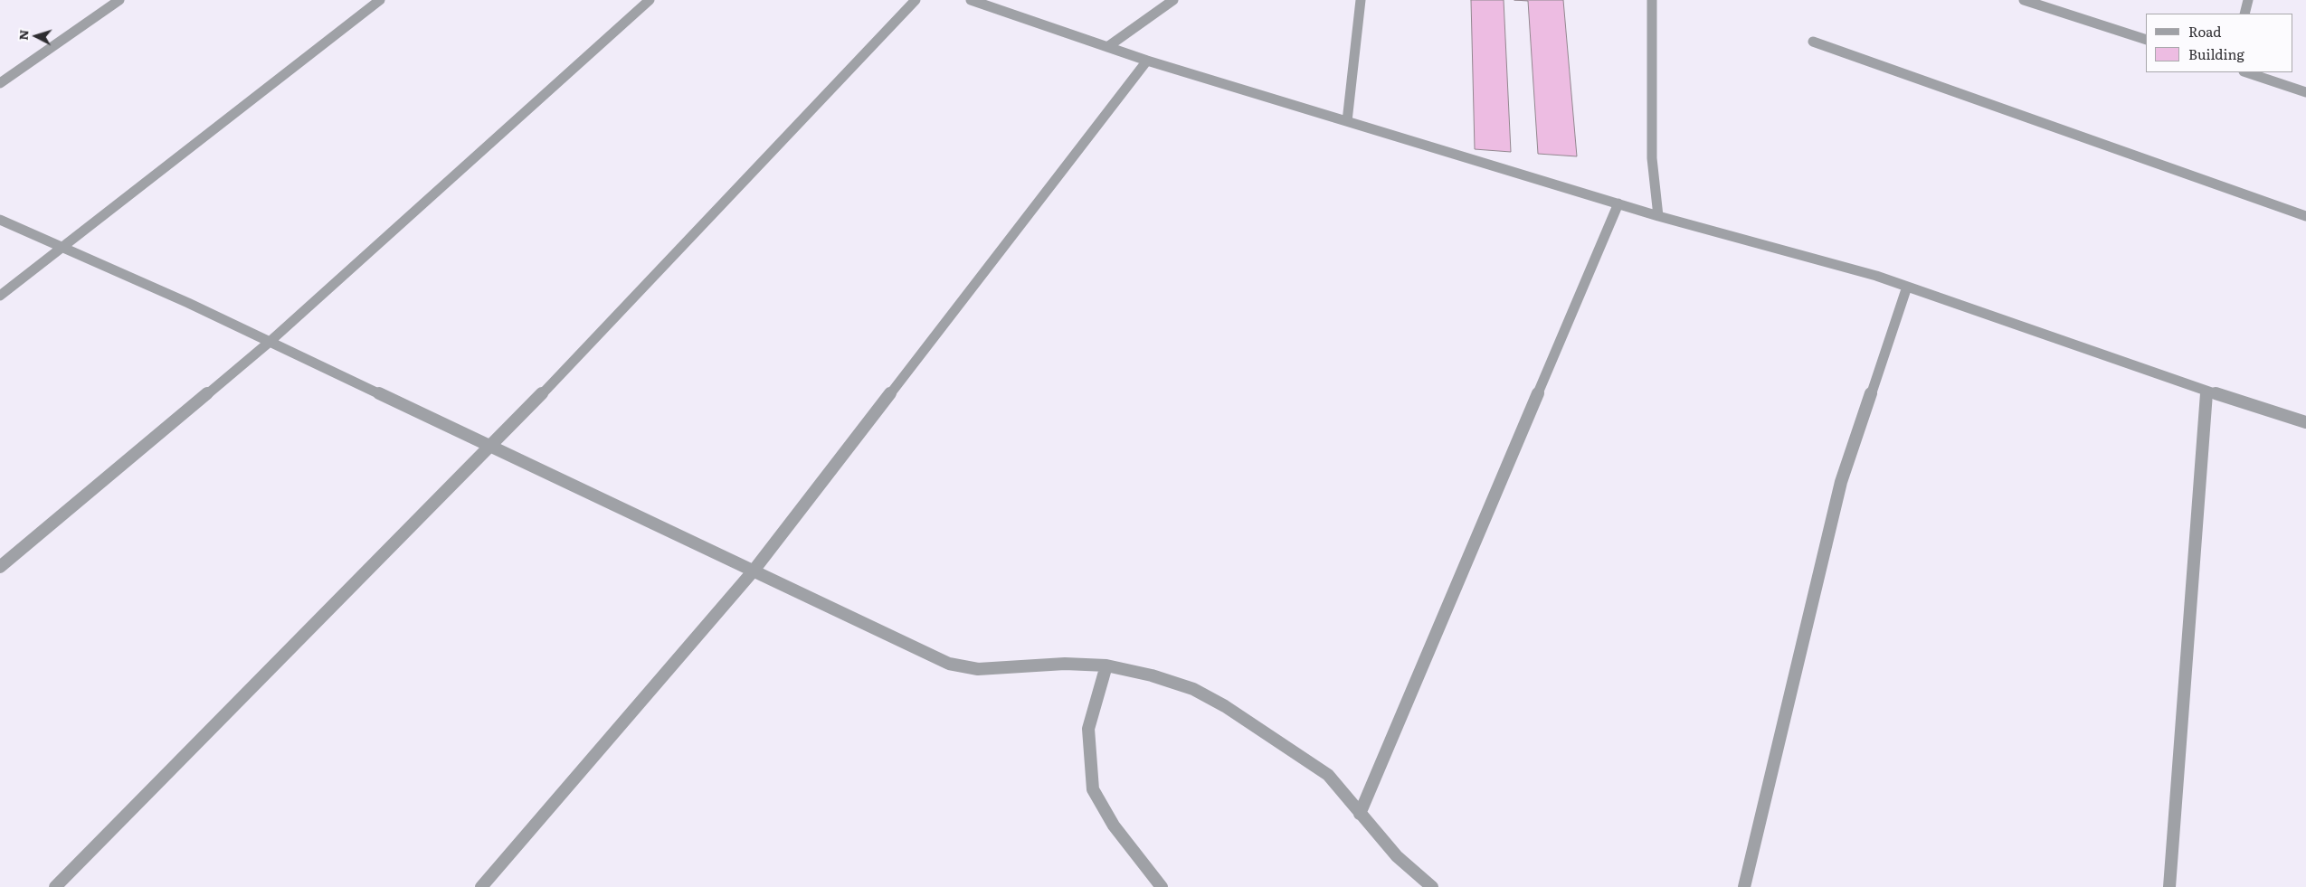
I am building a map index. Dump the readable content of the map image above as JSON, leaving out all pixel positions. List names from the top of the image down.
{
  "legend": ["Road", "Building"],
  "north": "left"
}
